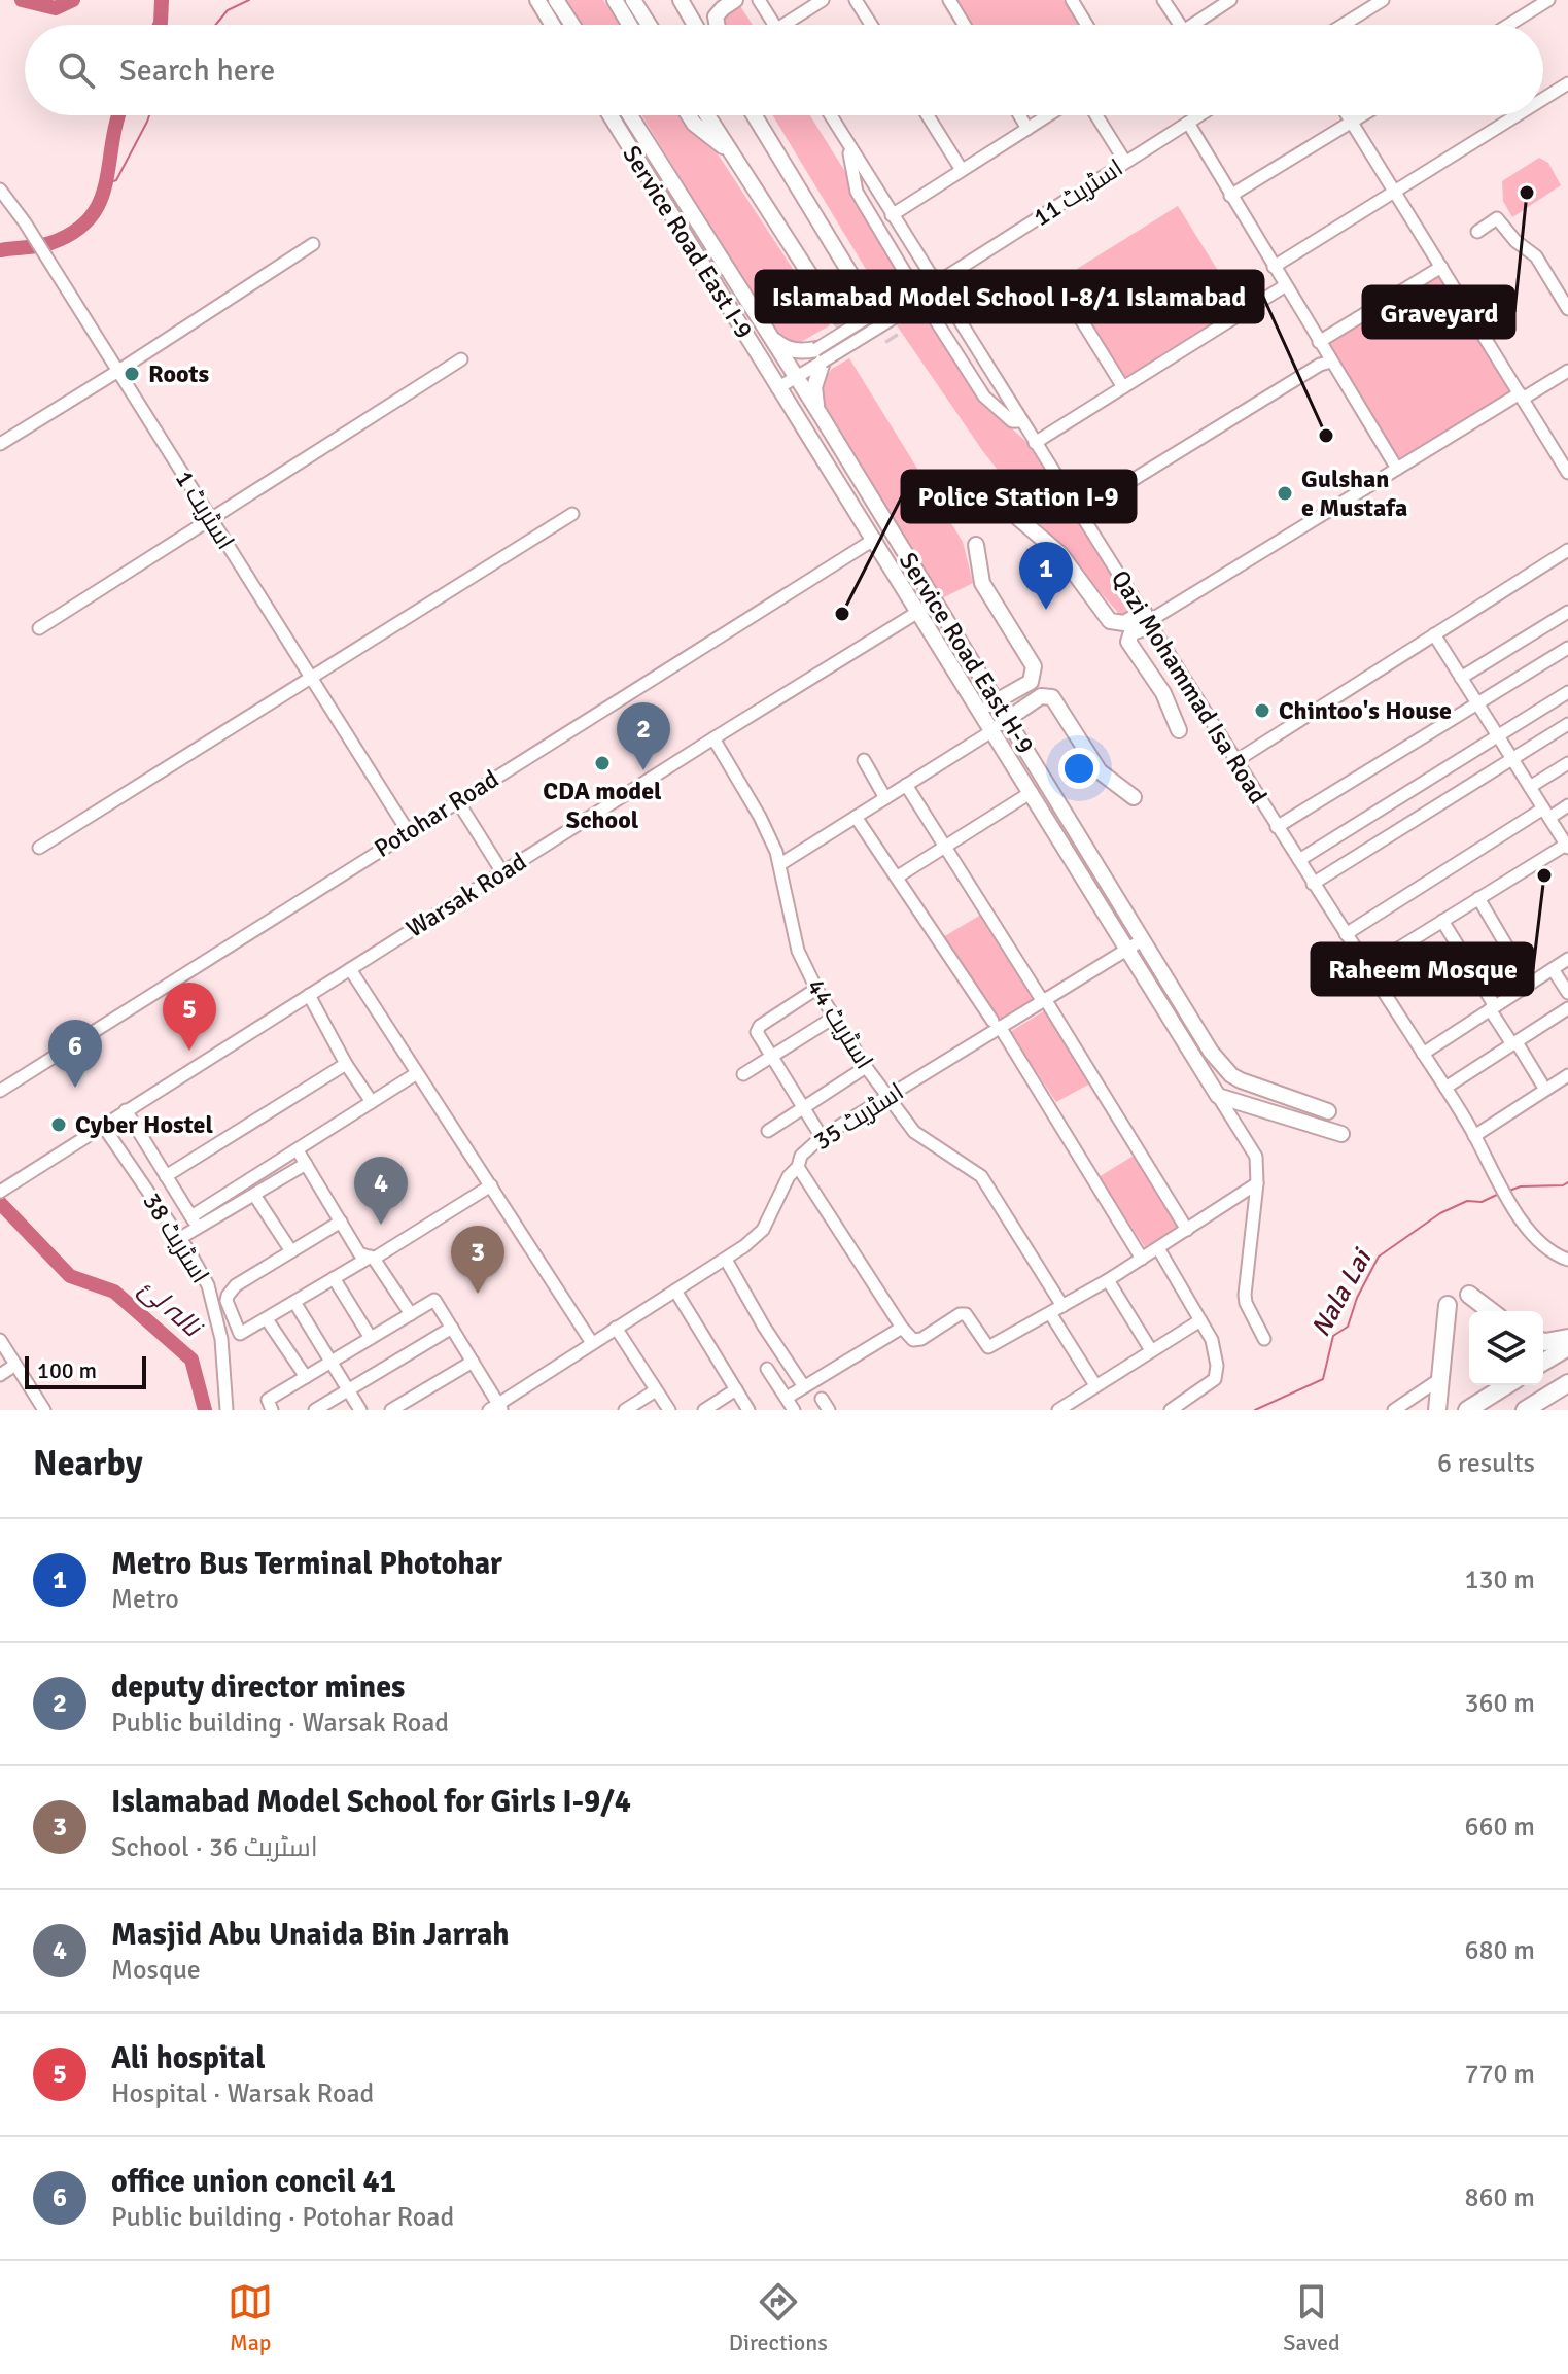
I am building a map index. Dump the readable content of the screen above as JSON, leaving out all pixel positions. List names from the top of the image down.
{
  "streets": {
    "main road": ["Service Road East I-9", "Service Road East H-9"],
    "street": [
      "اسٹریٹ 11",
      "اسٹریٹ 1",
      "Qazi Mohammad Isa Road",
      "Potohar Road",
      "Warsak Road",
      "اسٹریٹ 44",
      "اسٹریٹ 35",
      "اسٹریٹ 38"
    ]
  },
  "crossings": [
    ["اسٹریٹ 11", "Qazi Mohammad Isa Road"],
    ["Service Road East I-9", "Service Road East H-9"],
    ["اسٹریٹ 1", "Potohar Road"],
    ["Service Road East H-9", "Potohar Road"],
    ["Service Road East H-9", "Warsak Road"],
    ["Service Road East H-9", "اسٹریٹ 35"],
    ["Warsak Road", "اسٹریٹ 44"],
    ["Warsak Road", "اسٹریٹ 38"],
    ["اسٹریٹ 44", "اسٹریٹ 35"]
  ],
  "water": ["Nala Lai", "نالہ لئ"],
  "places": [
    "Graveyard",
    "Roots",
    "Islamabad Model School I-8/1 Islamabad",
    "Gulshan e Mustafa",
    "Police Station I-9",
    "Chintoo's House",
    "CDA model School",
    "Raheem Mosque",
    "Cyber Hostel"
  ],
  "scale_bar": "100 m",
  "page": {
    "search": "Search here",
    "pins": [
      "1",
      "2",
      "5",
      "6",
      "4",
      "3"
    ],
    "scale": "100 m",
    "heading": ["Nearby", "6 results"],
    "list": [
      {
        "mark": "1",
        "name": "Metro Bus Terminal Photohar",
        "note": "Metro",
        "value": "130 m"
      },
      {
        "mark": "2",
        "name": "deputy director mines",
        "note": "Public building · Warsak Road",
        "value": "360 m"
      },
      {
        "mark": "3",
        "name": "Islamabad Model School for Girls I-9/4",
        "note": "School · اسٹریٹ 36",
        "value": "660 m"
      },
      {
        "mark": "4",
        "name": "Masjid Abu Unaida Bin Jarrah",
        "note": "Mosque",
        "value": "680 m"
      },
      {
        "mark": "5",
        "name": "Ali hospital",
        "note": "Hospital · Warsak Road",
        "value": "770 m"
      },
      {
        "mark": "6",
        "name": "office union concil 41",
        "note": "Public building · Potohar Road",
        "value": "860 m"
      }
    ],
    "nav": ["Map", "Directions", "Saved"]
  }
}
